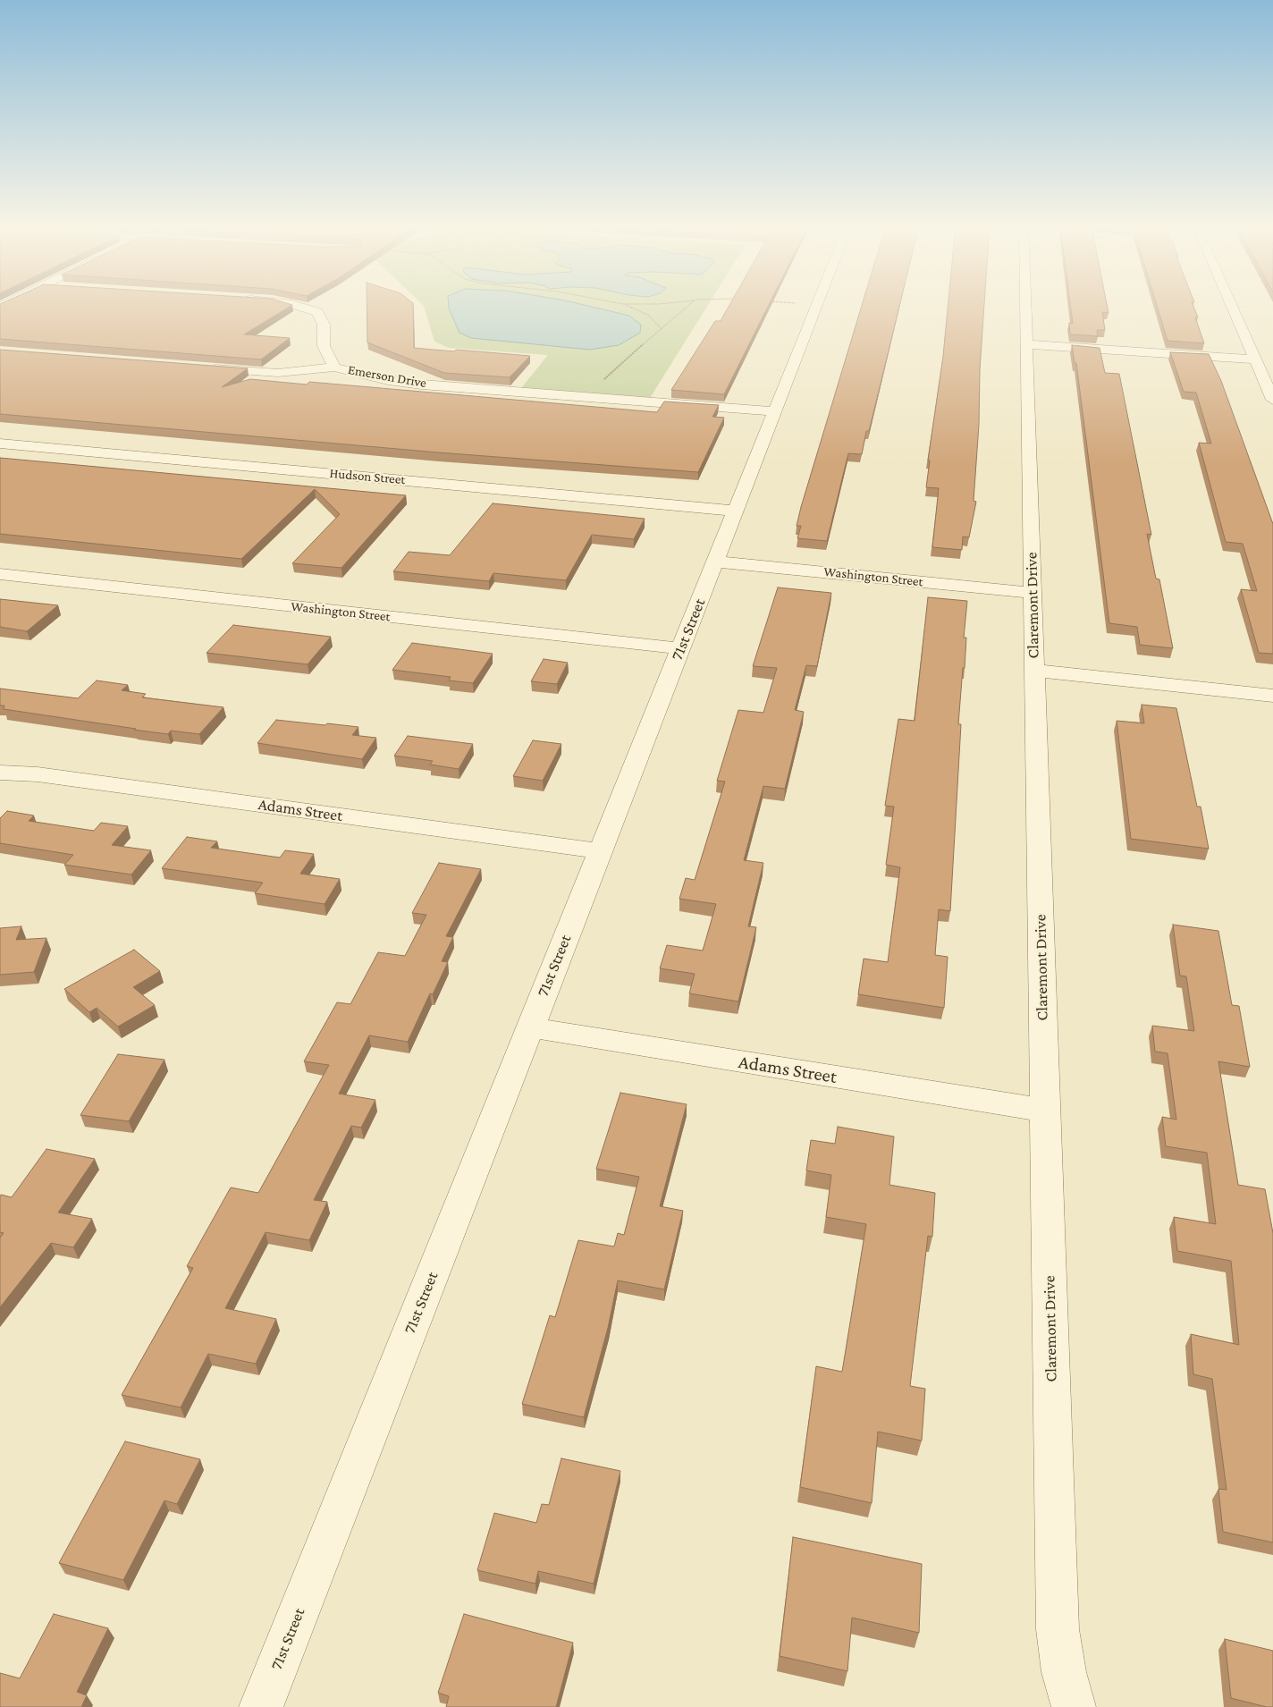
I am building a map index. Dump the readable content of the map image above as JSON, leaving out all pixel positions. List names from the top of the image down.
{
  "streets": {
    "street": [
      "Emerson Drive",
      "Hudson Street",
      "Washington Street",
      "Claremont Drive",
      "71st Street",
      "Adams Street"
    ]
  },
  "crossings": [
    ["Emerson Drive", "71st Street"],
    ["Hudson Street", "71st Street"],
    ["Washington Street", "Claremont Drive"],
    ["Washington Street", "71st Street"],
    ["Claremont Drive", "Adams Street"],
    ["71st Street", "Adams Street"]
  ]
}
